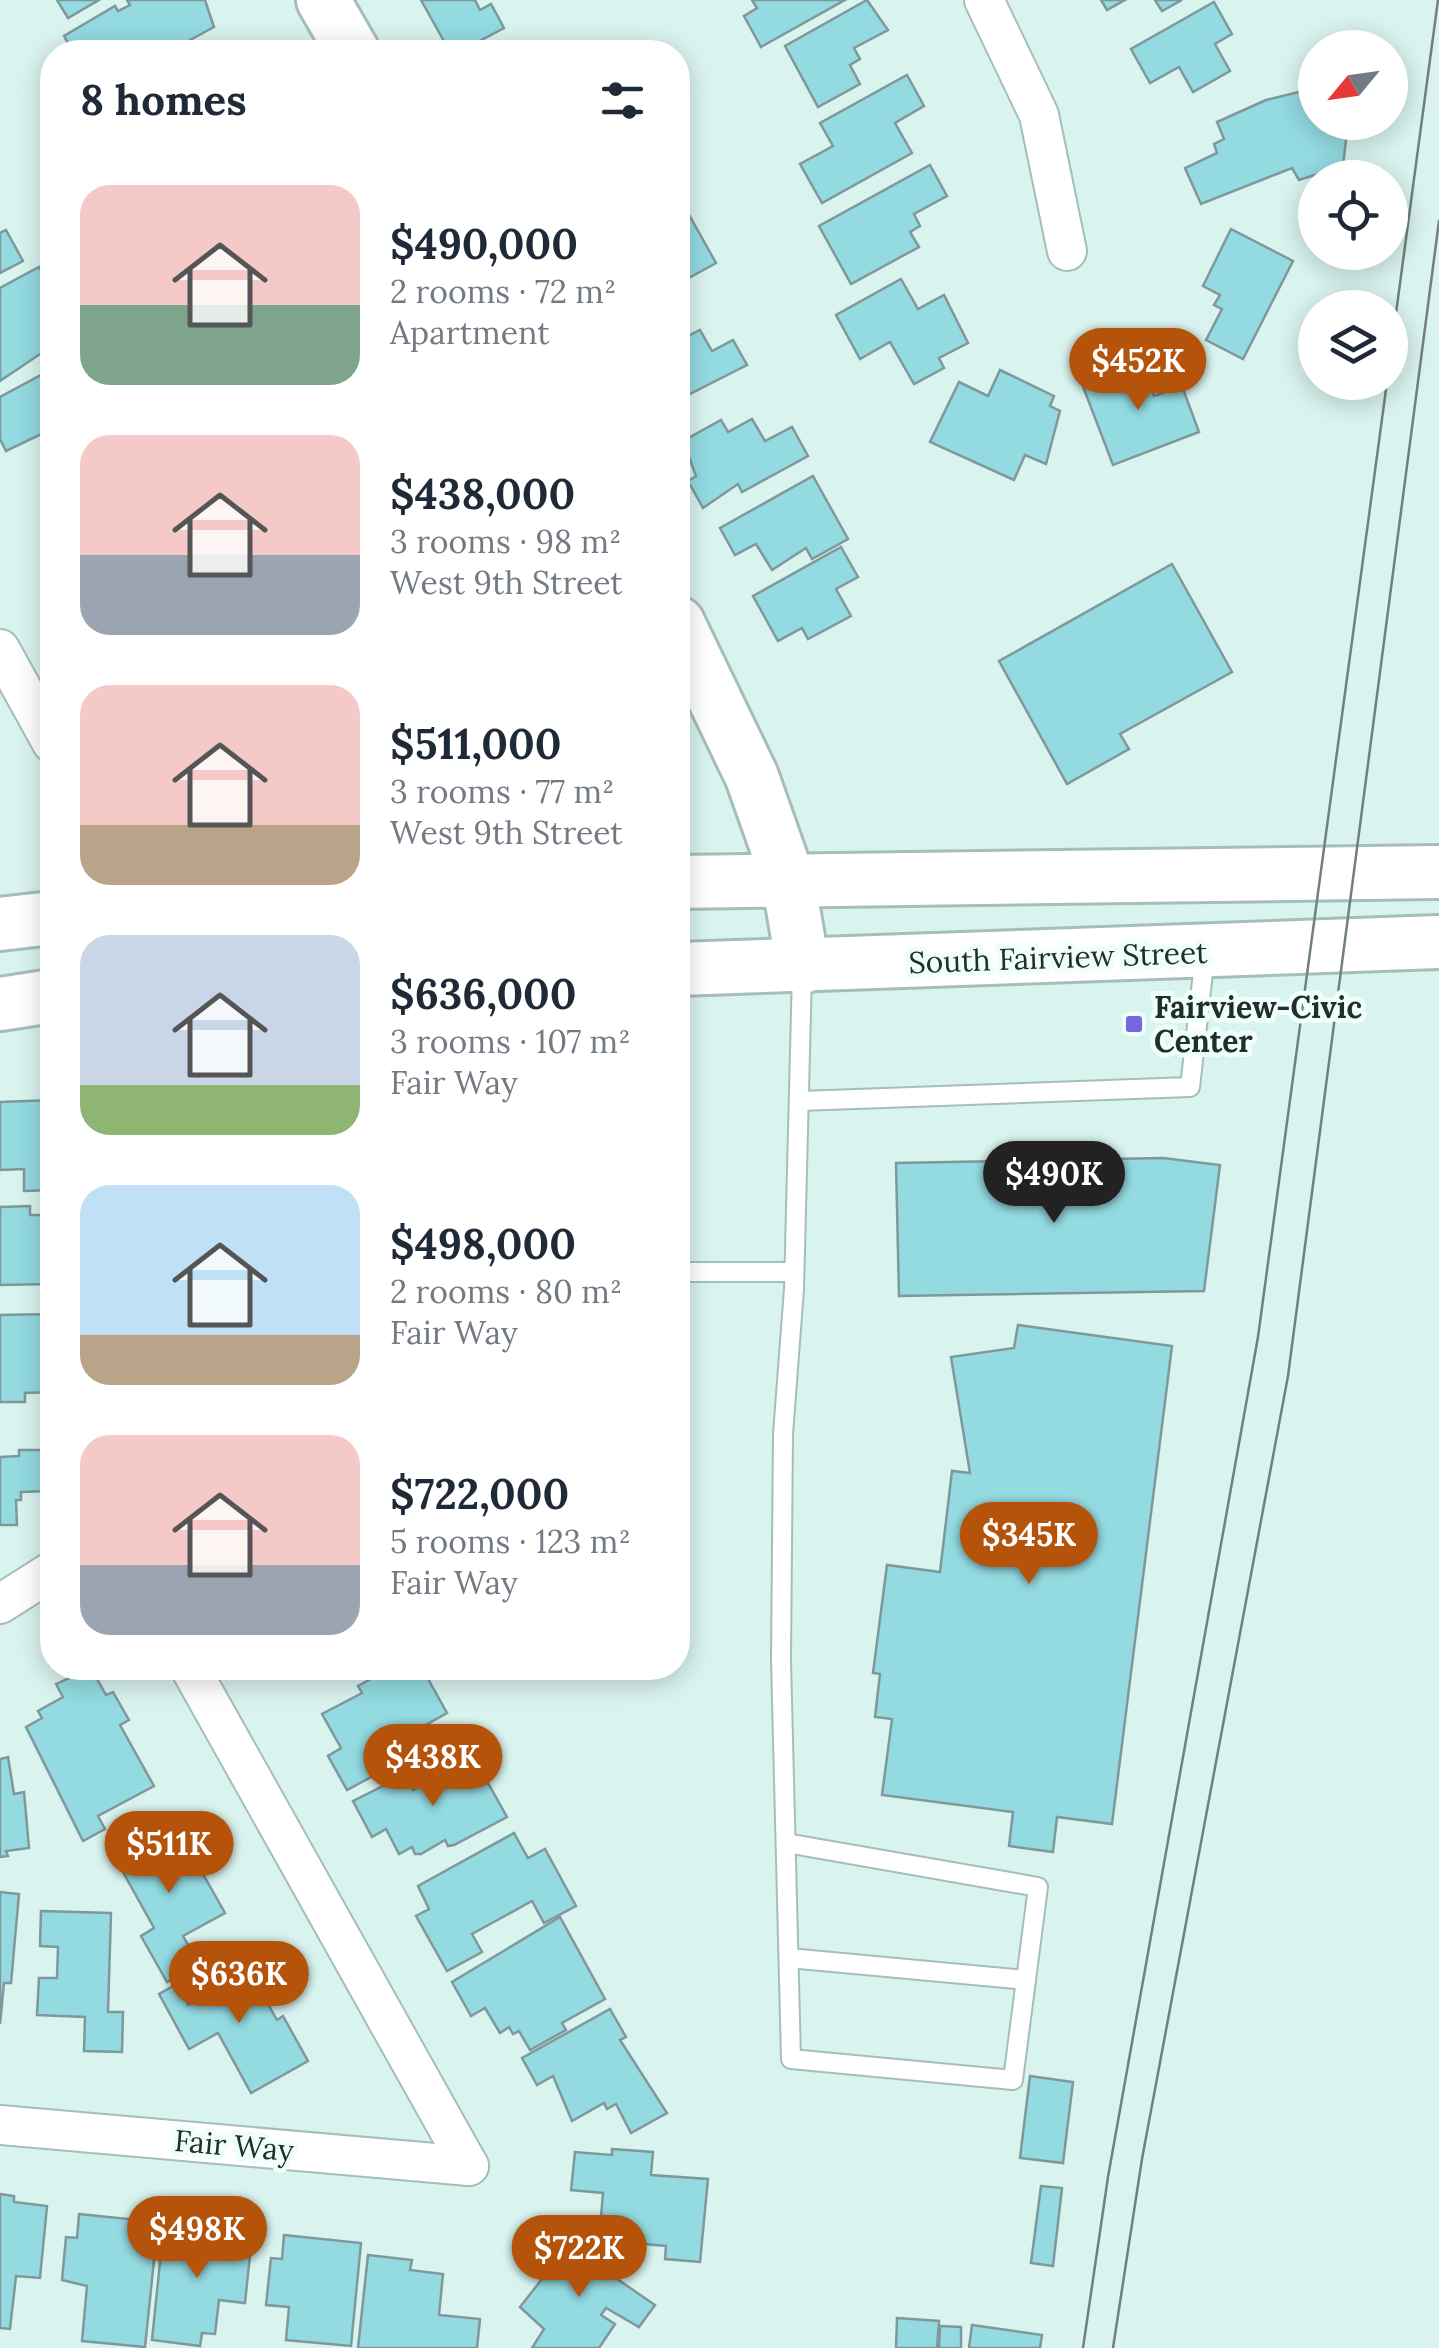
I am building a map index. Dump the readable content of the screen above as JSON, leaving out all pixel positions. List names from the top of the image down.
{
  "streets": {
    "main road": ["South Fairview Street"],
    "street": ["Fair Way"]
  },
  "places": {
    "transit": ["Fairview-Civic Center"]
  },
  "north": "bottom left",
  "page": {
    "heading": "8 homes",
    "list": [
      {
        "name": "$490,000",
        "note": "2 rooms · 72 m² · Apartment"
      },
      {
        "name": "$438,000",
        "note": "3 rooms · 98 m² · West 9th Street"
      },
      {
        "name": "$511,000",
        "note": "3 rooms · 77 m² · West 9th Street"
      },
      {
        "name": "$636,000",
        "note": "3 rooms · 107 m² · Fair Way"
      },
      {
        "name": "$498,000",
        "note": "2 rooms · 80 m² · Fair Way"
      },
      {
        "name": "$722,000",
        "note": "5 rooms · 123 m² · Fair Way"
      }
    ],
    "price": [
      "$452K",
      "$490K",
      "$345K",
      "$438K",
      "$511K",
      "$636K",
      "$498K",
      "$722K"
    ]
  }
}
